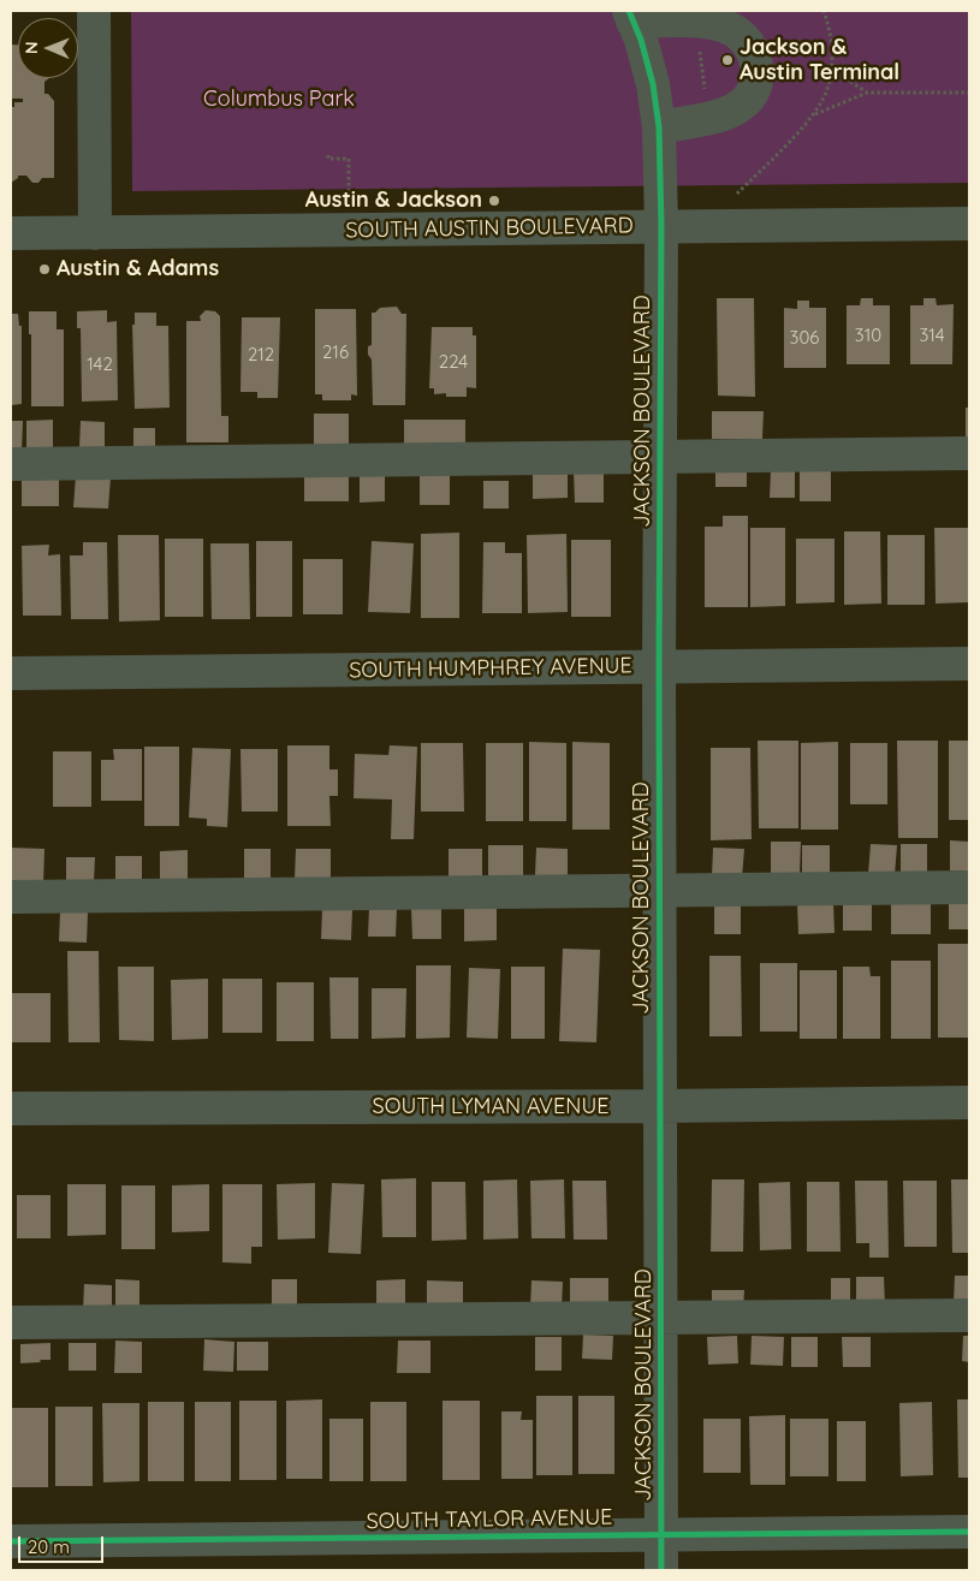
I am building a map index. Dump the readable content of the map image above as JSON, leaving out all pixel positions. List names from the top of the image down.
{
  "streets": {
    "street": [
      "SOUTH AUSTIN BOULEVARD",
      "JACKSON BOULEVARD",
      "SOUTH HUMPHREY AVENUE",
      "SOUTH LYMAN AVENUE",
      "SOUTH TAYLOR AVENUE"
    ]
  },
  "crossings": [
    ["SOUTH AUSTIN BOULEVARD", "JACKSON BOULEVARD"],
    ["JACKSON BOULEVARD", "SOUTH HUMPHREY AVENUE"],
    ["JACKSON BOULEVARD", "SOUTH LYMAN AVENUE"],
    ["JACKSON BOULEVARD", "SOUTH TAYLOR AVENUE"]
  ],
  "parks": ["Columbus Park"],
  "places": ["Jackson & Austin Terminal", "Austin & Jackson", "Austin & Adams"],
  "house_numbers": [
    "310",
    "314",
    "306",
    "216",
    "212",
    "224",
    "142"
  ],
  "scale_bar": "20 m",
  "north": "left"
}
